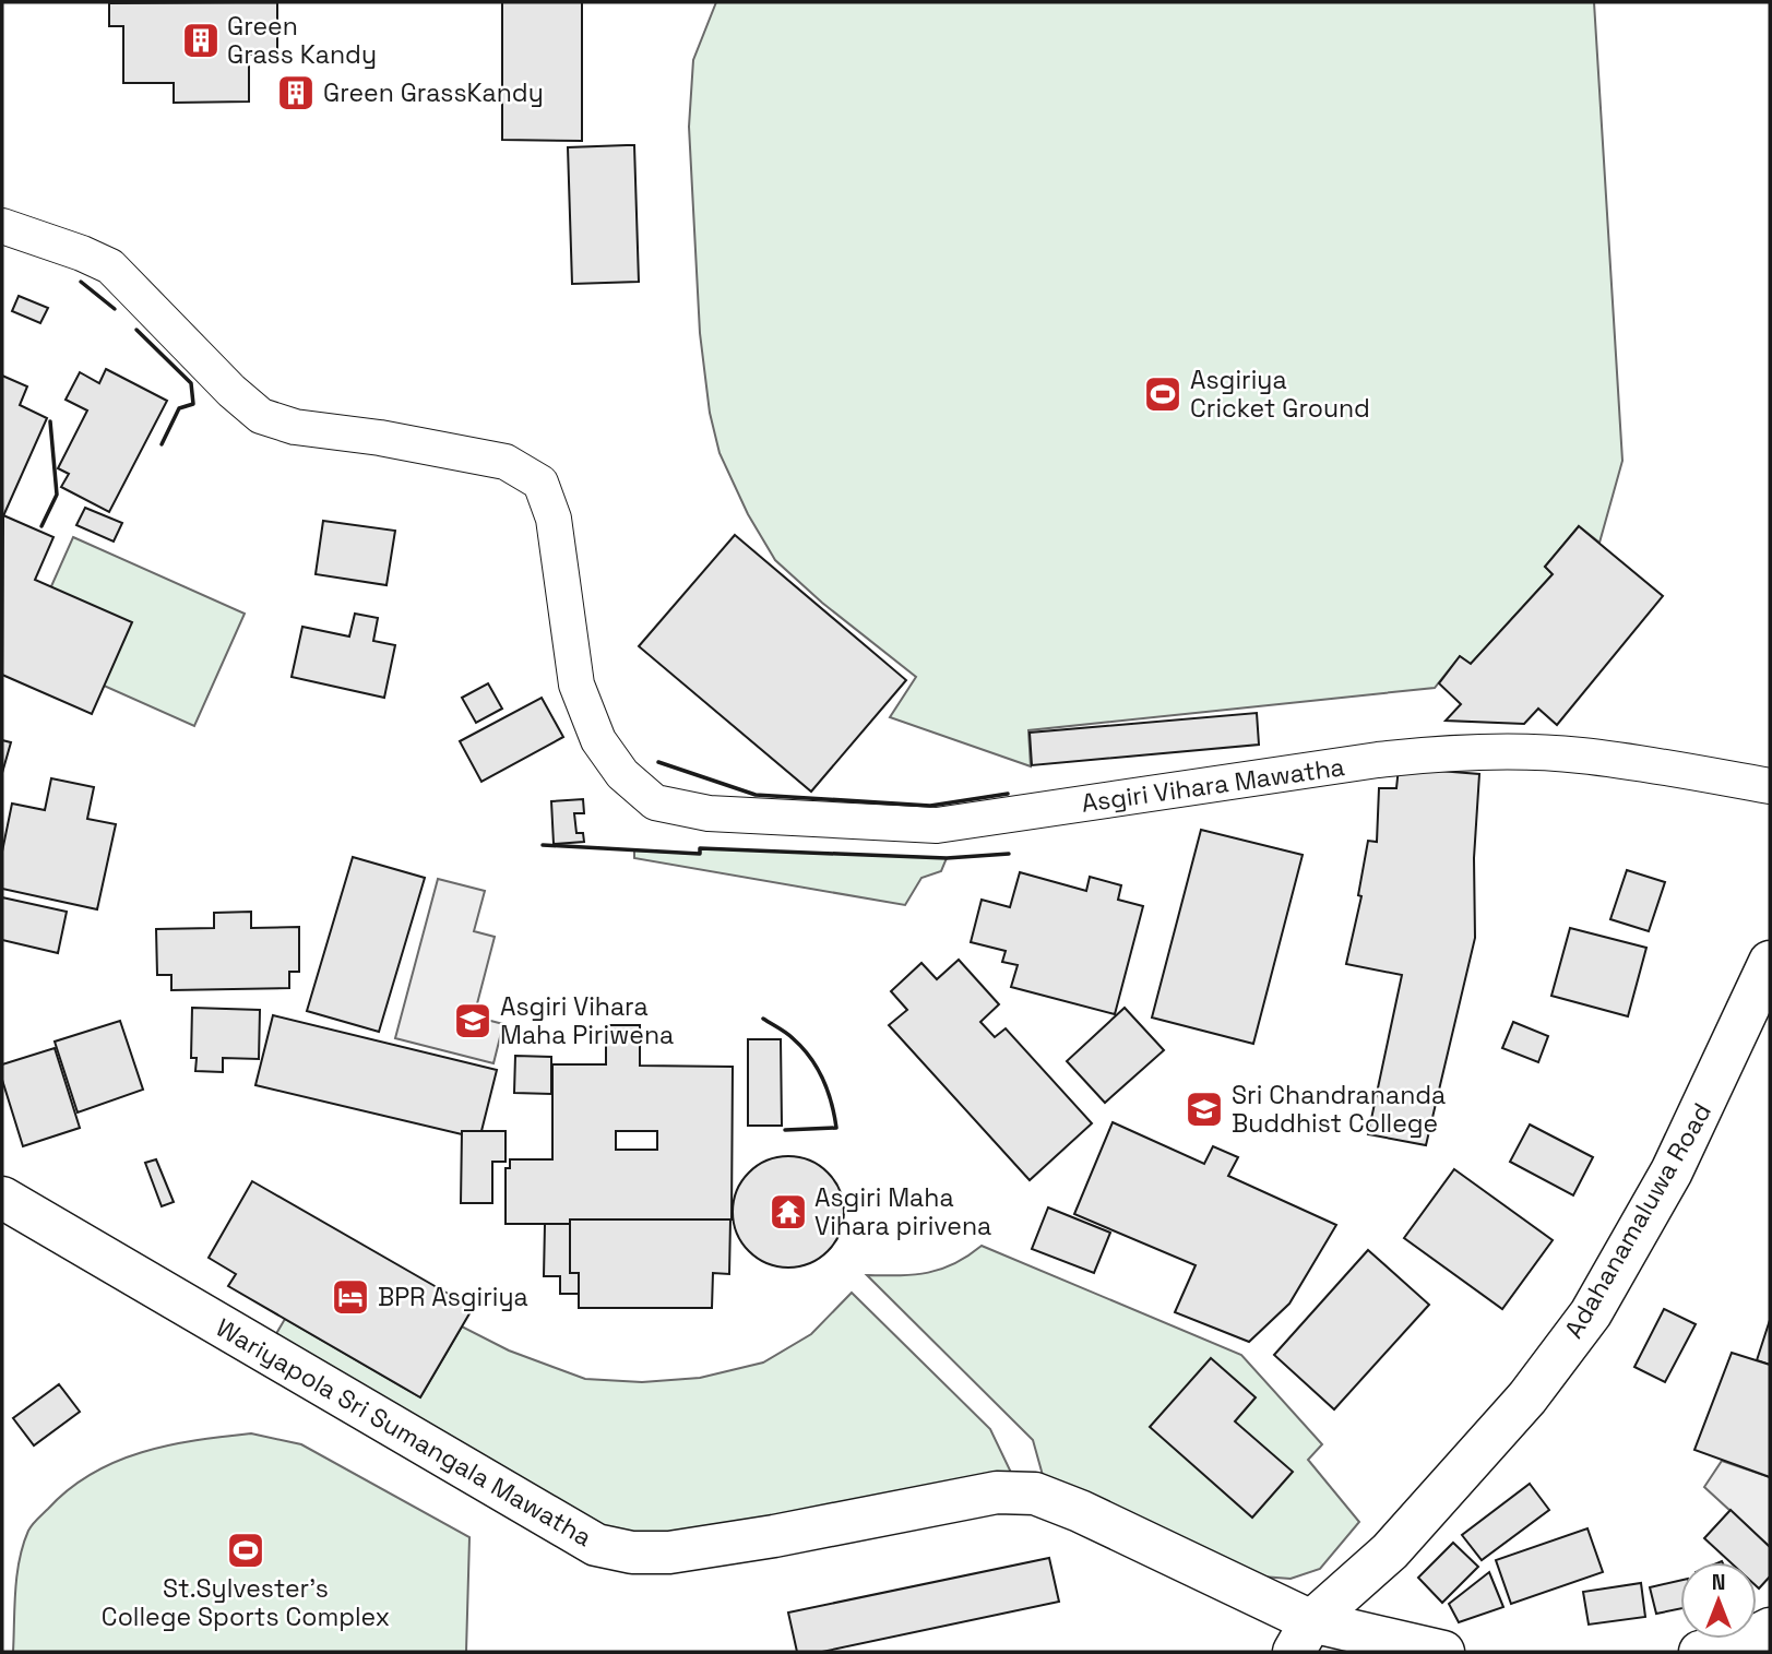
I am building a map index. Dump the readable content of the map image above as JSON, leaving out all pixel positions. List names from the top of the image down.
{
  "streets": {
    "street": ["Asgiri Vihara Mawatha", "Adahanamaluwa Road", "Wariyapola Sri Sumangala Mawatha"]
  },
  "crossings": [
    ["Adahanamaluwa Road", "Wariyapola Sri Sumangala Mawatha"]
  ],
  "places": {
    "building": ["Green Grass Kandy", "Green GrassKandy"],
    "sports": ["Asgiriya Cricket Ground", "St.Sylvester's College Sports Complex"],
    "school or university": ["Asgiri Vihara Maha Piriwena", "Sri Chandrananda Buddhist College"],
    "temple": ["Asgiri Maha Vihara pirivena"],
    "hotel": ["BPR Asgiriya"]
  },
  "north": "top"
}
